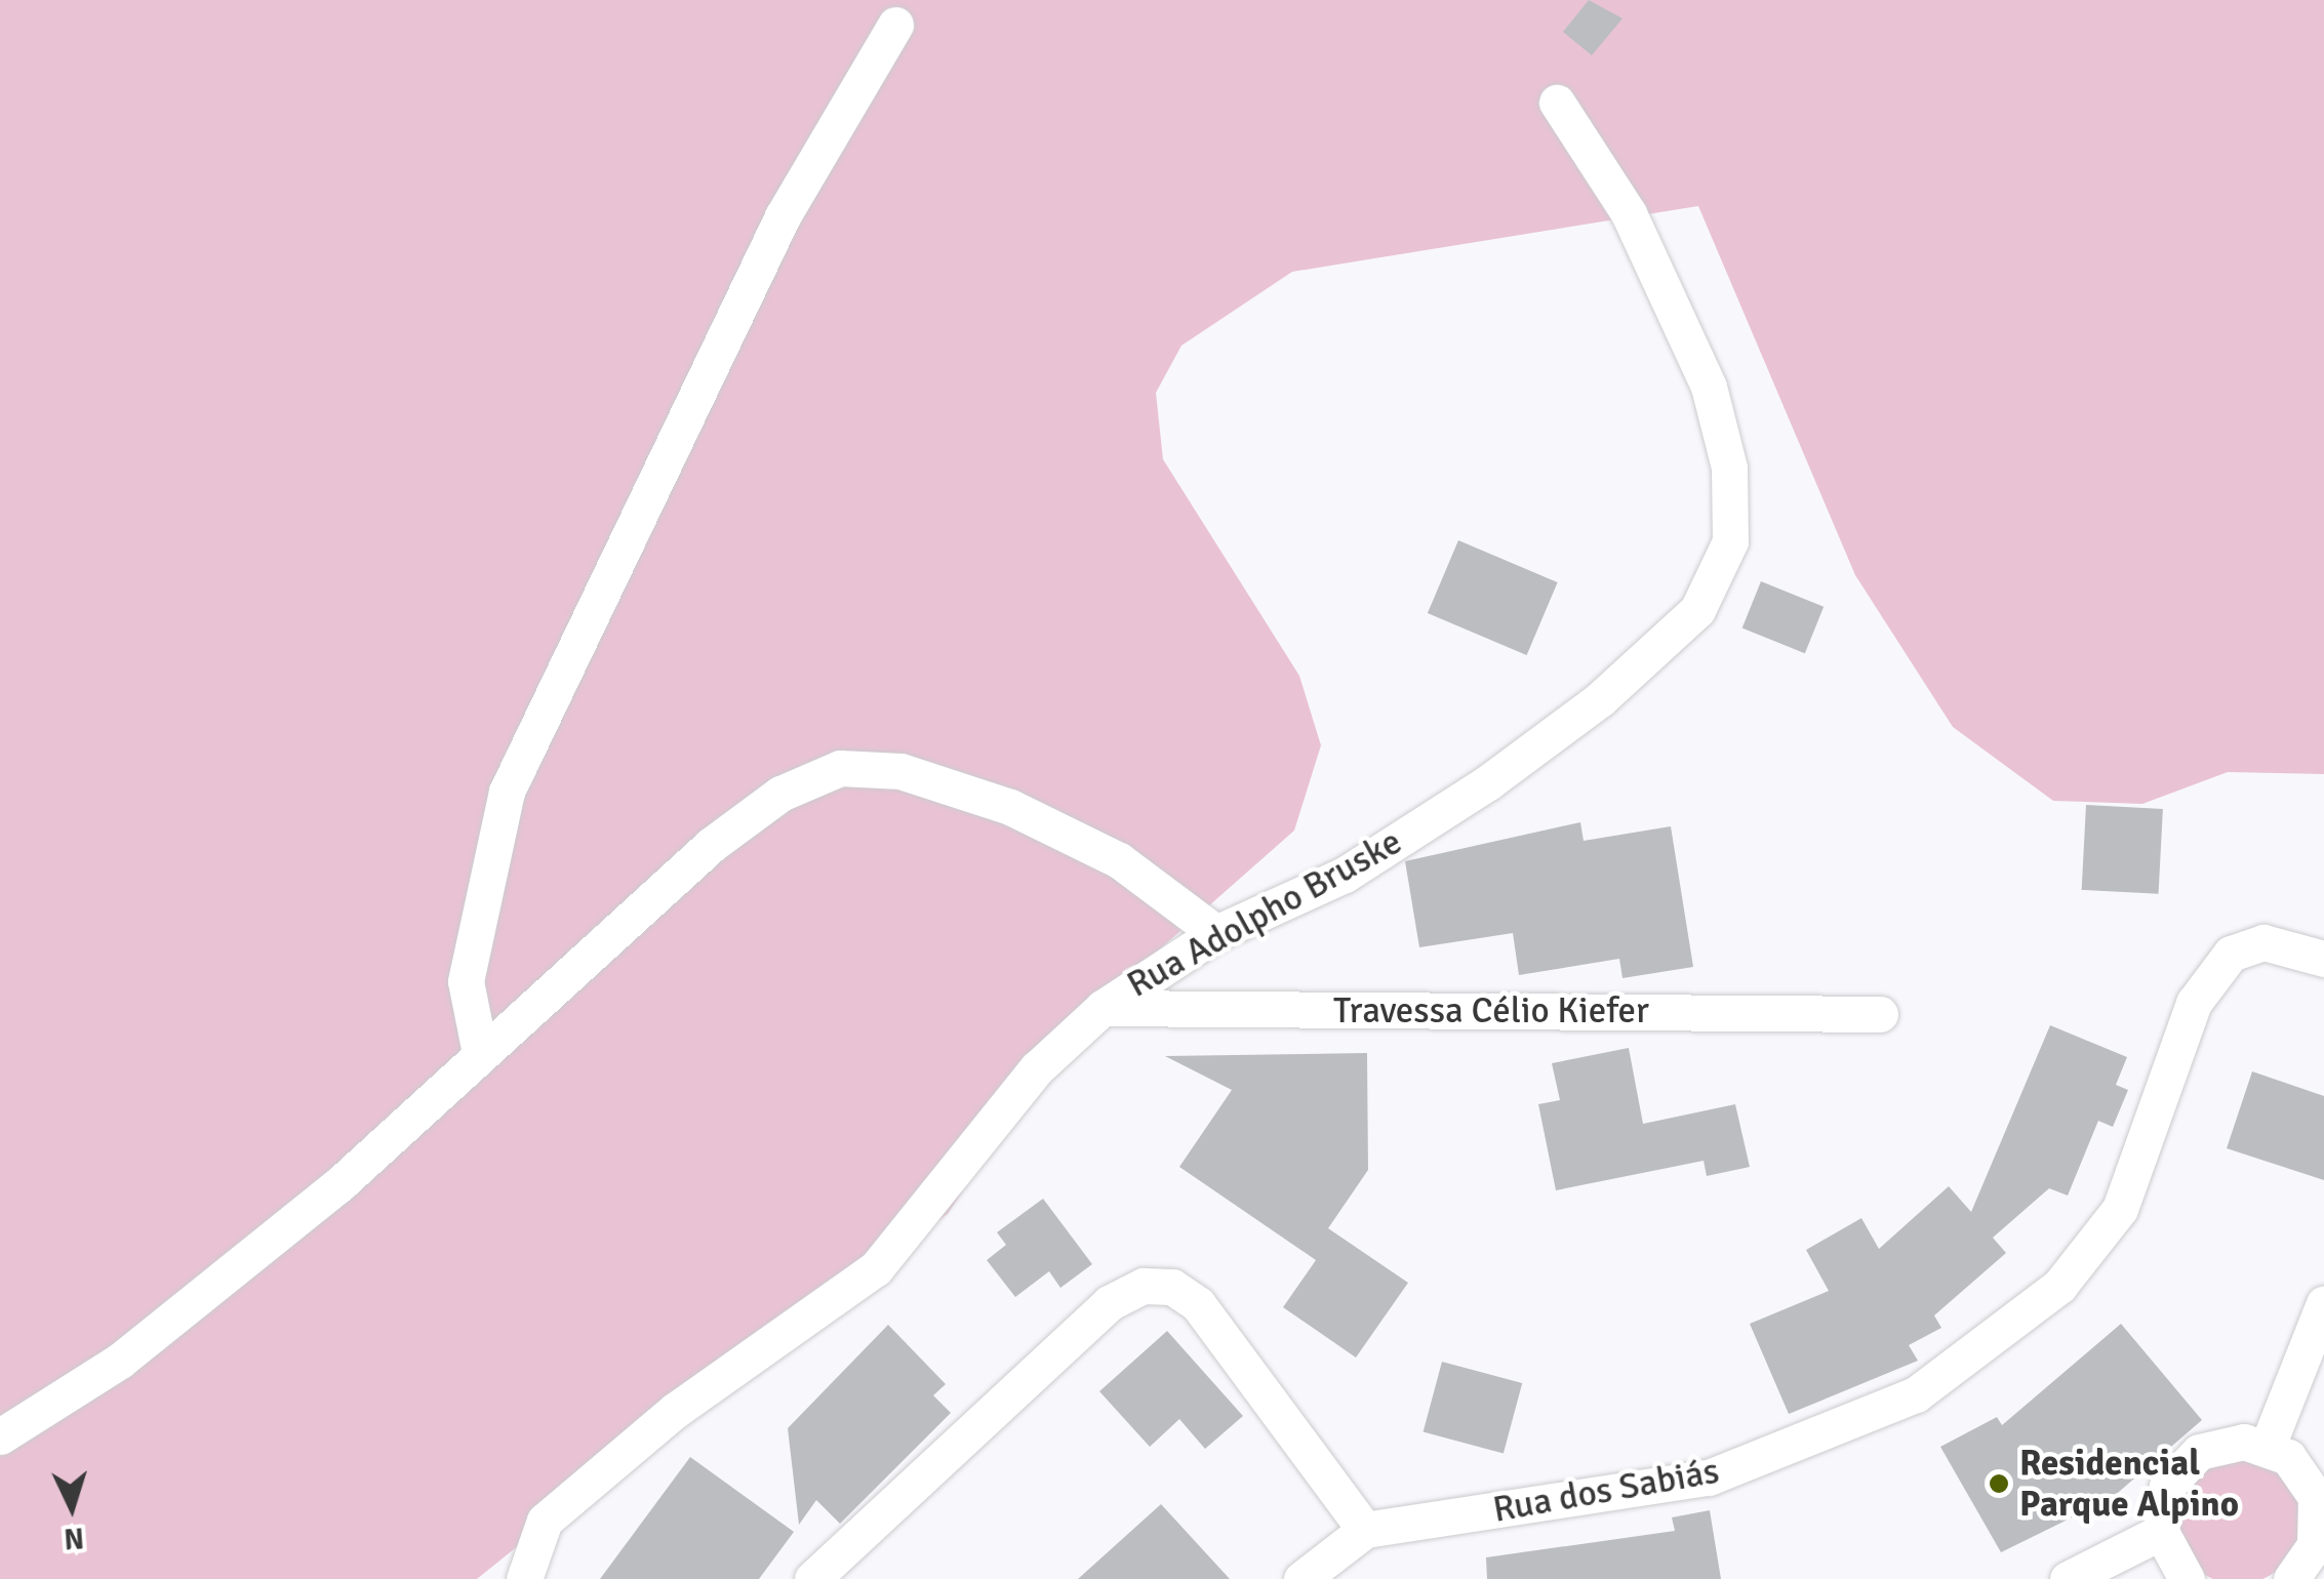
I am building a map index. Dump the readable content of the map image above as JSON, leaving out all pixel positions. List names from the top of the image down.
{
  "streets": {
    "street": ["Rua Adolpho Bruske", "Travessa Célio Kiefer", "Rua dos Sabiás"]
  },
  "crossings": [
    ["Rua Adolpho Bruske", "Travessa Célio Kiefer"]
  ],
  "places": ["Residencial Parque Alpino"],
  "north": "bottom"
}
